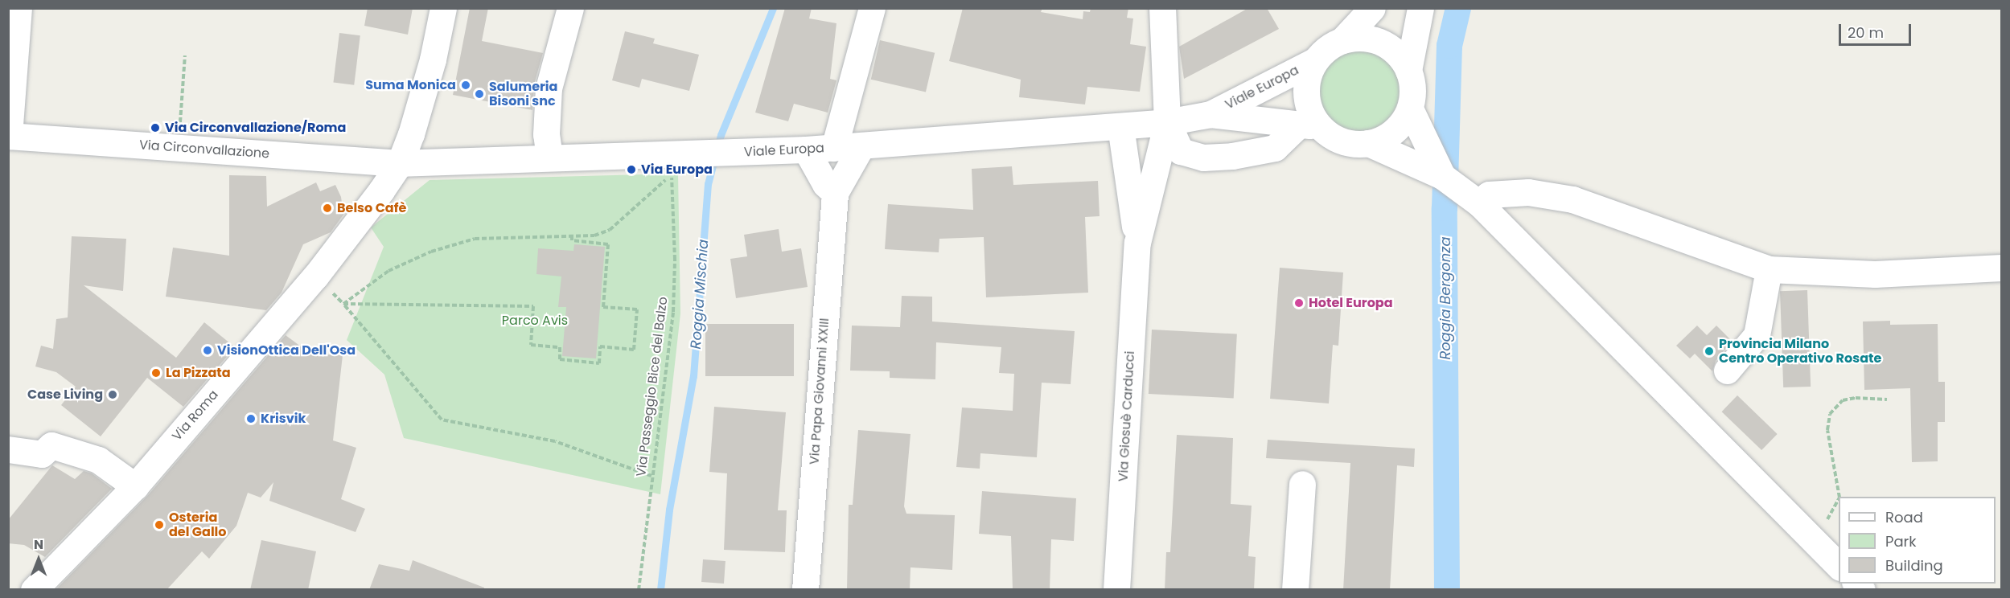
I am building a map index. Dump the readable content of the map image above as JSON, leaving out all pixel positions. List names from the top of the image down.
{
  "streets": {
    "street": [
      "Viale Europa",
      "Via Circonvallazione",
      "Via Papa Giovanni XXIII",
      "Via Roma",
      "Via Giosuè Carducci"
    ],
    "path": ["Via Passeggio Bice del Balzo"]
  },
  "crossings": [
    ["Viale Europa", "Via Circonvallazione"],
    ["Viale Europa", "Via Roma"],
    ["Viale Europa", "Via Giosuè Carducci"],
    ["Via Circonvallazione", "Via Roma"]
  ],
  "water": ["Roggia Mischia", "Roggia Bergonza"],
  "parks": ["Parco Avis"],
  "places": [
    "Suma Monica",
    "Salumeria Bisoni snc",
    "Via Circonvallazione/Roma",
    "Via Europa",
    "Belso Cafè",
    "Hotel Europa",
    "VisionOttica Dell'Osa",
    "Provincia Milano Centro Operativo Rosate",
    "La Pizzata",
    "Case Living",
    "Krisvik",
    "Osteria del Gallo"
  ],
  "legend": ["Road", "Park", "Building"],
  "scale_bar": "20 m",
  "north": "top"
}
